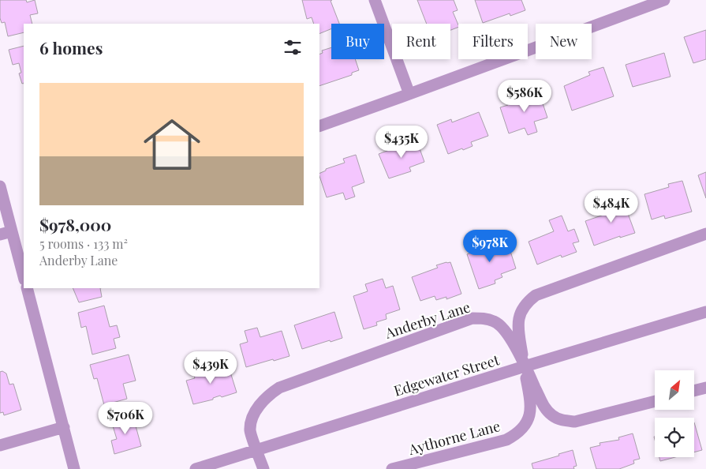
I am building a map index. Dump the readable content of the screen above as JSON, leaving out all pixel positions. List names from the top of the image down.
{
  "streets": {
    "street": ["Anderby Lane", "Edgewater Street", "Aythorne Lane"]
  },
  "crossings": [
    ["Anderby Lane", "Edgewater Street"],
    ["Anderby Lane", "Aythorne Lane"],
    ["Edgewater Street", "Aythorne Lane"]
  ],
  "north": "top right",
  "page": {
    "chip": [
      "Buy",
      "Rent",
      "Filters",
      "New"
    ],
    "heading": "6 homes",
    "list": [
      {
        "name": "$978,000",
        "note": "5 rooms · 133 m² · Anderby Lane"
      }
    ],
    "price": [
      "$586K",
      "$435K",
      "$484K",
      "$978K",
      "$439K",
      "$706K"
    ]
  }
}
